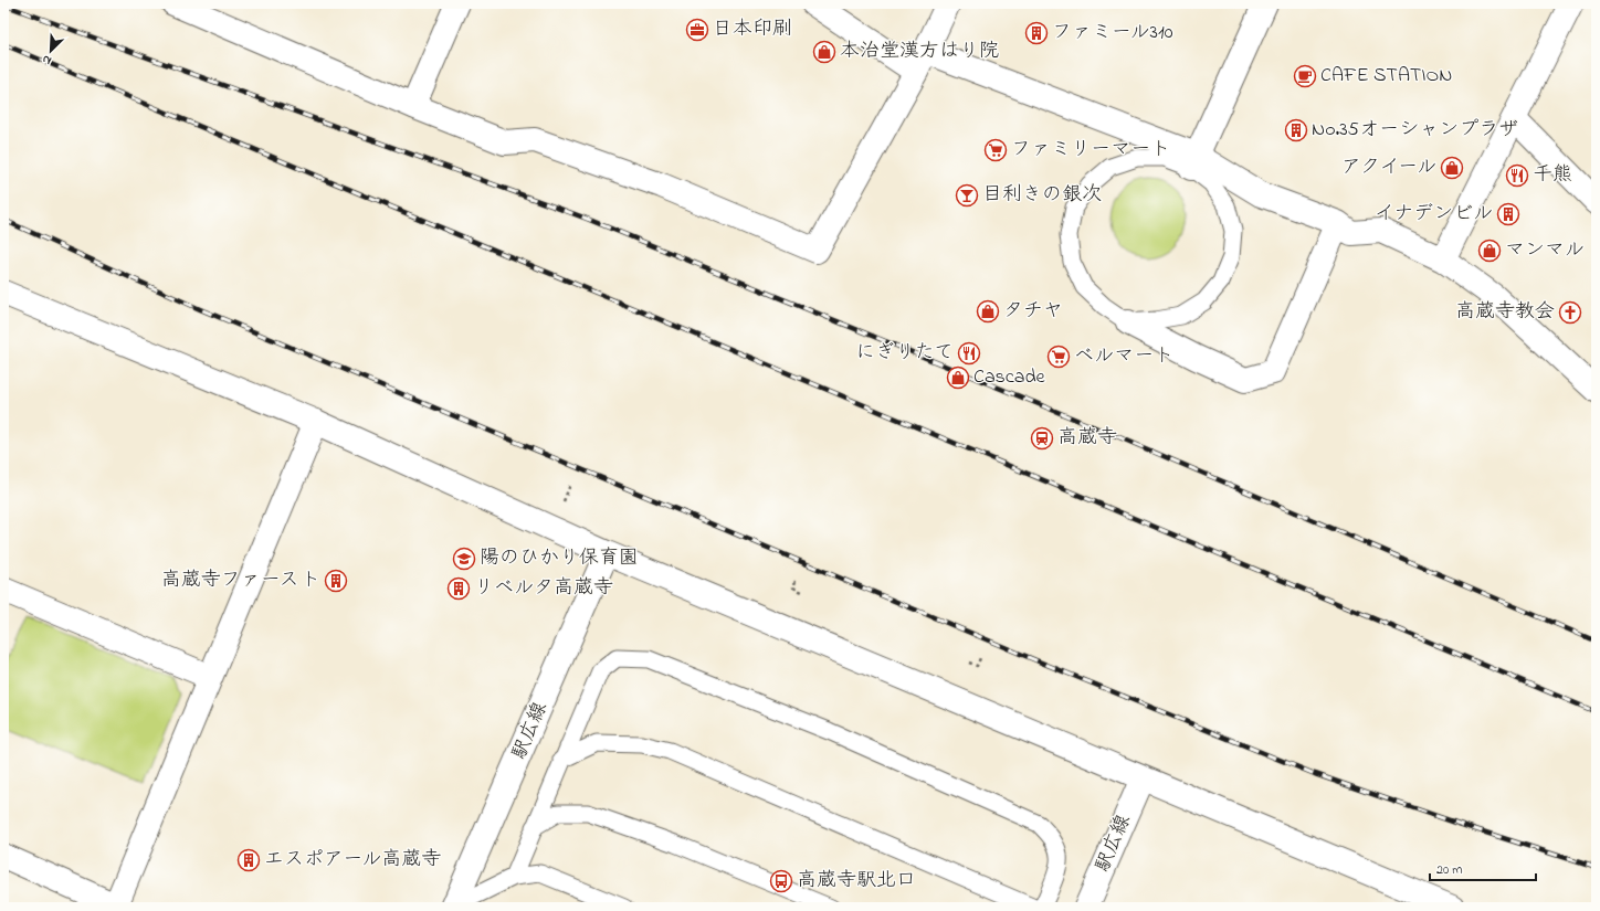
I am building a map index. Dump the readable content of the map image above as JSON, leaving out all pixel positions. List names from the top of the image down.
{
  "streets": {
    "street": ["駅広線"]
  },
  "places": {
    "office": ["日本印刷"],
    "building": [
      "ファミール310",
      "No.35オーシャンプラザ",
      "イナデンビル",
      "高蔵寺ファースト",
      "リベルタ高蔵寺",
      "エスポアール高蔵寺"
    ],
    "shop": [
      "本治堂漢方はり院",
      "アクイール",
      "マンマル",
      "タチヤ",
      "Cascade"
    ],
    "cafe": ["CAFE STATION"],
    "supermarket": ["ファミリーマート", "ベルマート"],
    "restaurant": ["千熊", "にぎりたて"],
    "bar": ["目利きの銀次"],
    "church": ["高蔵寺教会"],
    "station": ["高蔵寺"],
    "school or university": ["陽のひかり保育園"],
    "bus stop": ["高蔵寺駅北口"]
  },
  "scale_bar": "20 m",
  "north": "bottom left"
}
